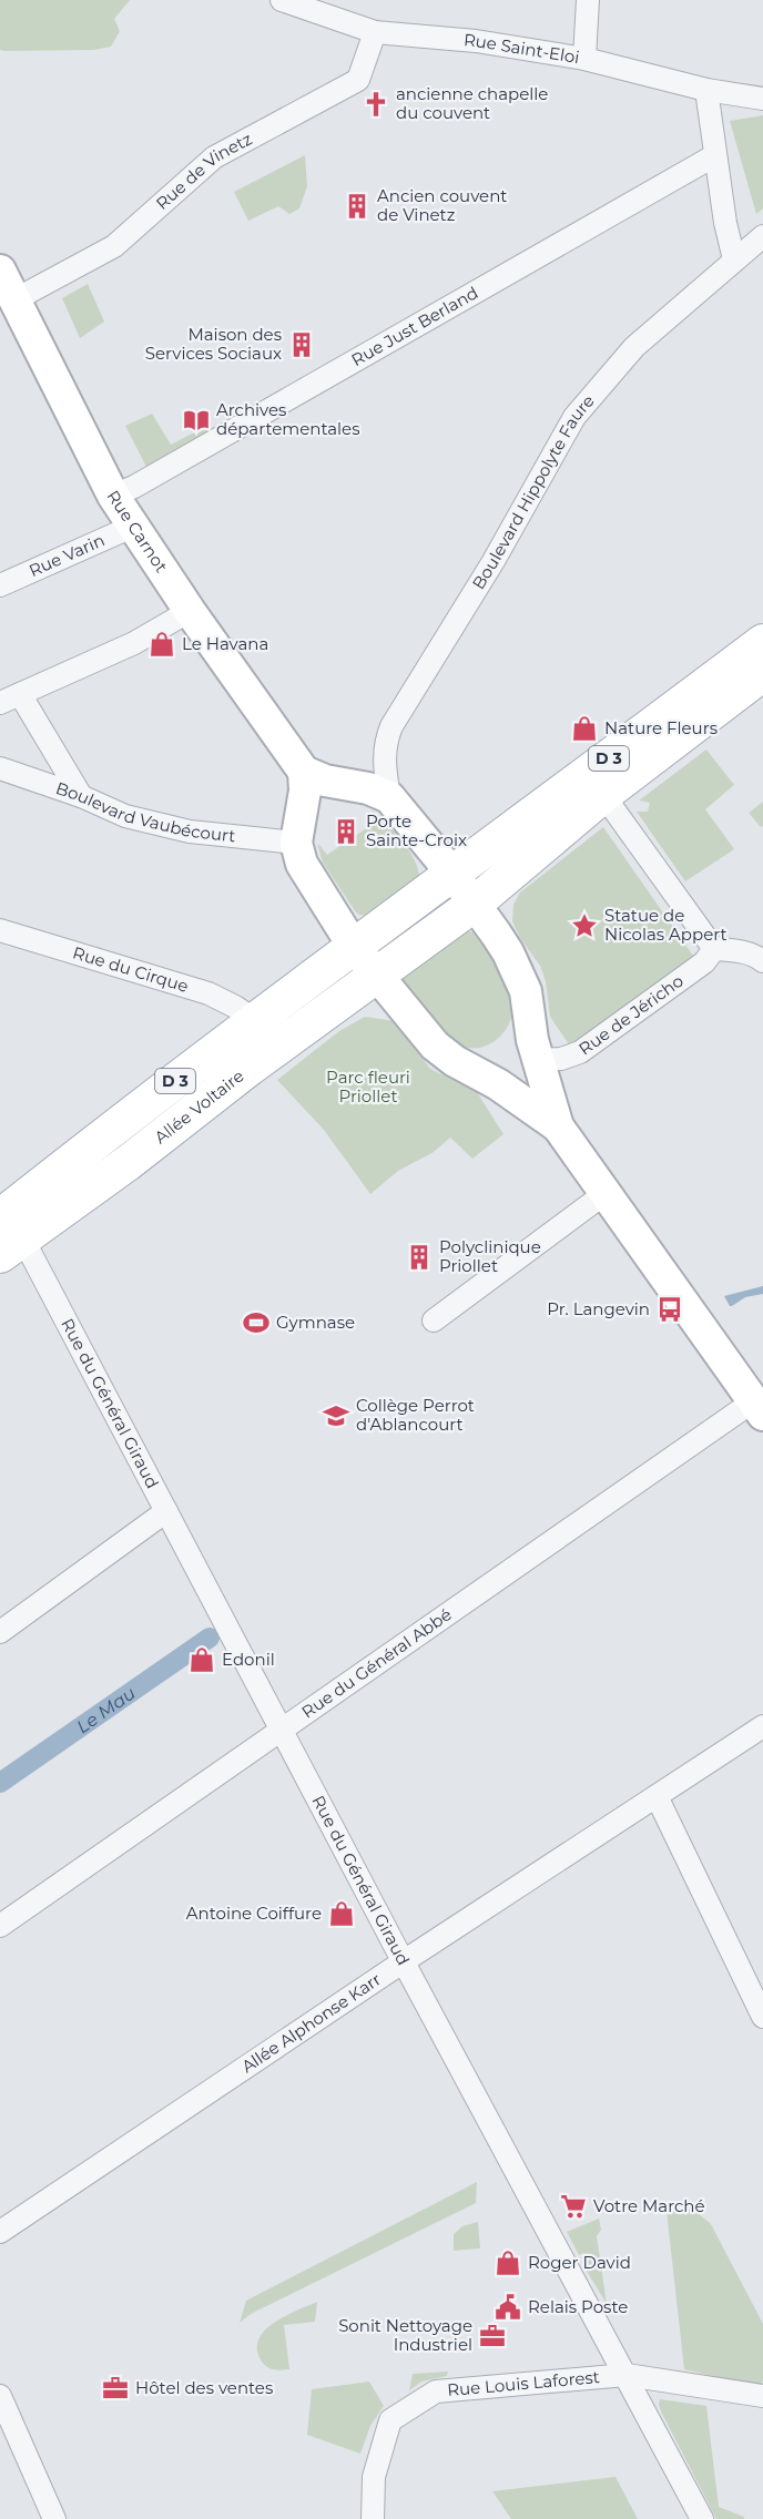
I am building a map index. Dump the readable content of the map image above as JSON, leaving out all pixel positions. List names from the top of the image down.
{
  "streets": {
    "main road": ["Rue Carnot", "D 3", "Allée Voltaire"],
    "street": [
      "Rue Saint-Eloi",
      "Rue de Vinetz",
      "Rue Just Berland",
      "Boulevard Hippolyte Faure",
      "Rue Varin",
      "Boulevard Vaubécourt",
      "Rue du Cirque",
      "Rue de Jéricho",
      "Rue du Général Giraud",
      "Rue du Général Abbé",
      "Allée Alphonse Karr",
      "Rue Louis Laforest"
    ]
  },
  "crossings": [
    ["Rue Saint-Eloi", "Rue de Vinetz"],
    ["Rue de Vinetz", "Rue Carnot"],
    ["Rue Just Berland", "Rue Carnot"],
    ["Rue Carnot", "Rue Varin"],
    ["D 3", "Allée Voltaire"],
    ["Rue du Cirque", "Allée Voltaire"],
    ["Allée Voltaire", "Rue du Général Giraud"],
    ["Rue du Général Giraud", "Rue du Général Abbé"],
    ["Rue du Général Giraud", "Allée Alphonse Karr"],
    ["Rue du Général Giraud", "Rue Louis Laforest"]
  ],
  "water": ["Le Mau"],
  "parks": ["Parc fleuri Priollet"],
  "places": {
    "church": ["ancienne chapelle du couvent"],
    "building": [
      "Ancien couvent de Vinetz",
      "Maison des Services Sociaux",
      "Porte Sainte-Croix",
      "Polyclinique Priollet"
    ],
    "library": ["Archives départementales"],
    "shop": [
      "Le Havana",
      "Nature Fleurs",
      "Edonil",
      "Antoine Coiffure",
      "Roger David"
    ],
    "place": ["Statue de Nicolas Appert"],
    "bus stop": ["Pr. Langevin"],
    "sports": ["Gymnase"],
    "school or university": ["Collège Perrot d'Ablancourt"],
    "supermarket": ["Votre Marché"],
    "public building": ["Relais Poste"],
    "office": ["Sonit Nettoyage Industriel", "Hôtel des ventes"]
  }
}
